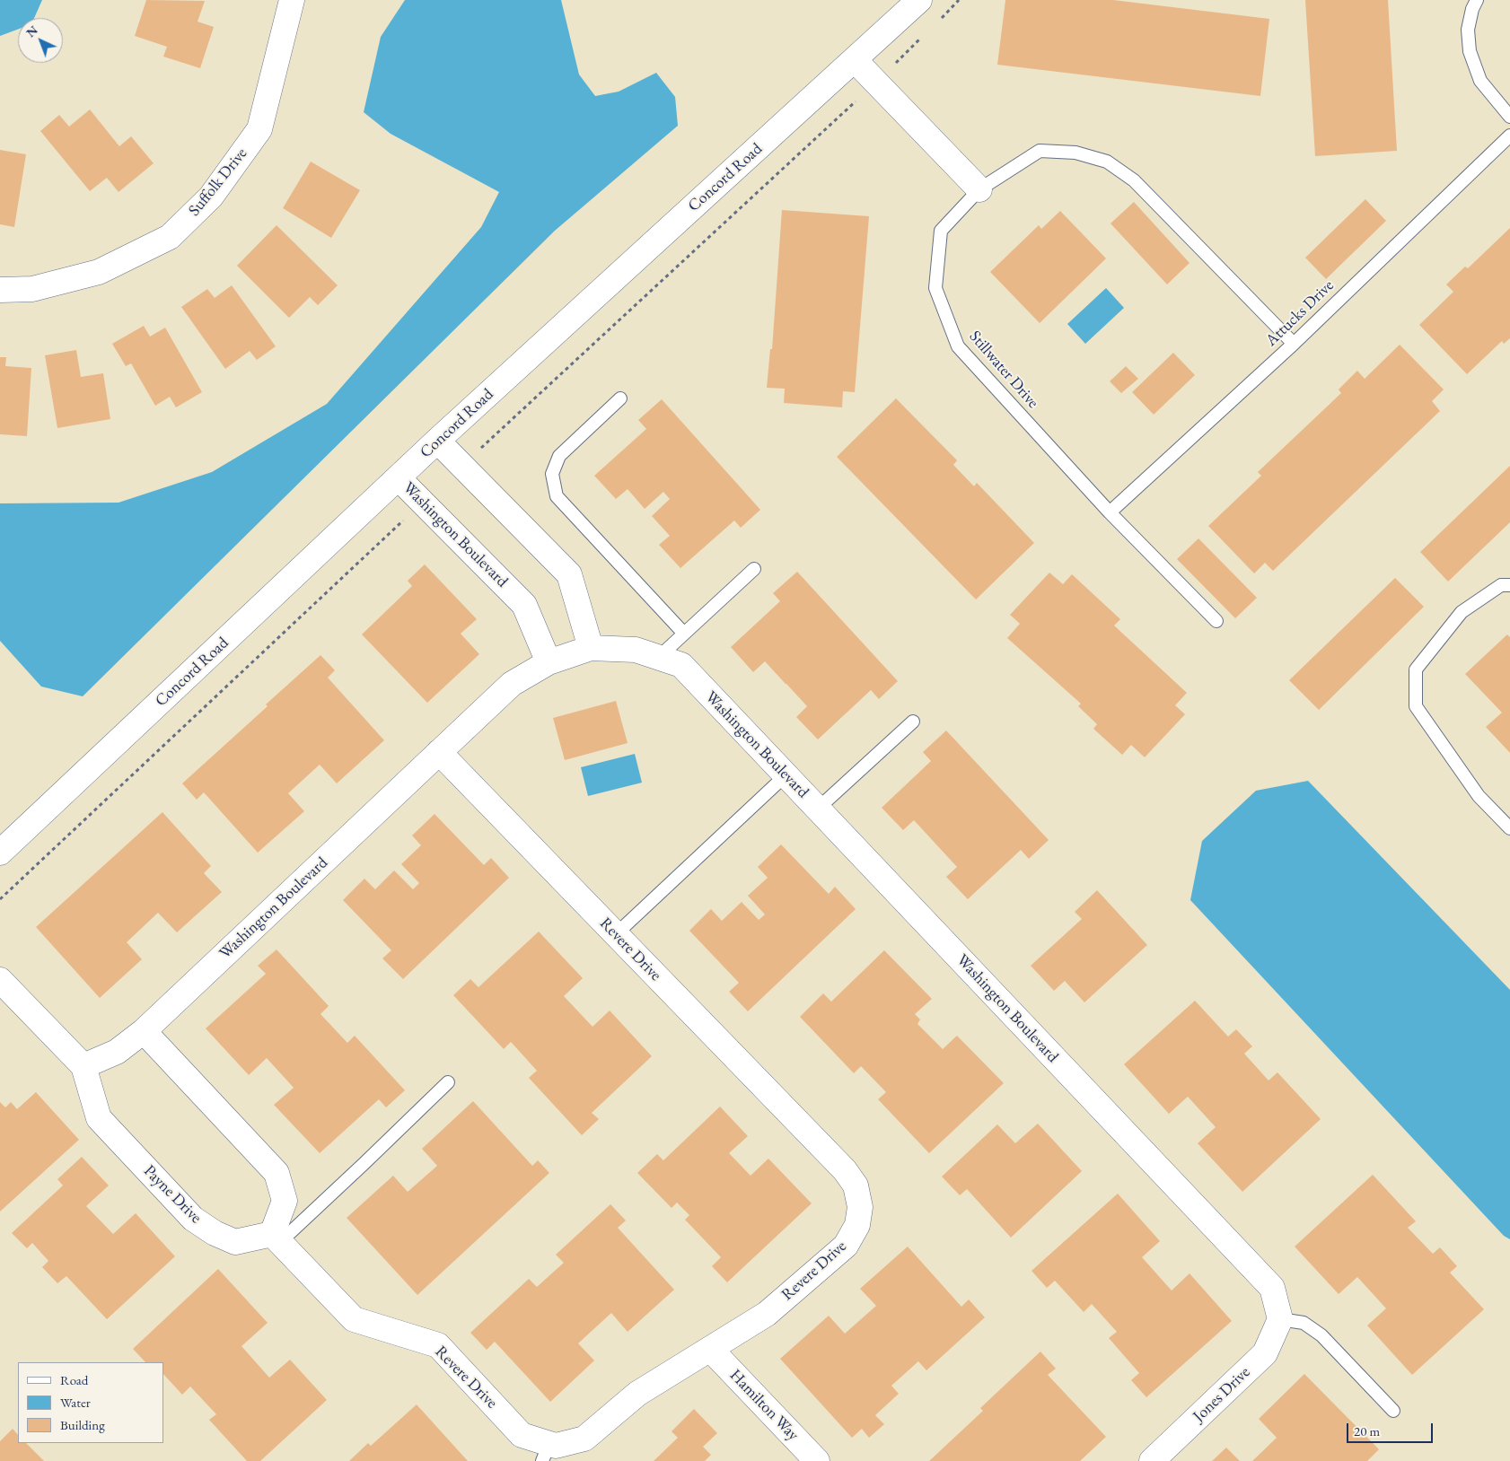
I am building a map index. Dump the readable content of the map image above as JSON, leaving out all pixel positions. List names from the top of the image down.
{
  "streets": {
    "street": [
      "Concord Road",
      "Suffolk Drive",
      "Washington Boulevard",
      "Revere Drive",
      "Payne Drive",
      "Jones Drive",
      "Hamilton Way"
    ],
    "lane": ["Attucks Drive", "Stillwater Drive"]
  },
  "crossings": [
    ["Concord Road", "Washington Boulevard"],
    ["Attucks Drive", "Stillwater Drive"],
    ["Washington Boulevard", "Revere Drive"],
    ["Washington Boulevard", "Payne Drive"],
    ["Washington Boulevard", "Jones Drive"],
    ["Revere Drive", "Payne Drive"],
    ["Revere Drive", "Hamilton Way"]
  ],
  "legend": ["Road", "Water", "Building"],
  "scale_bar": "20 m",
  "north": "top left"
}
